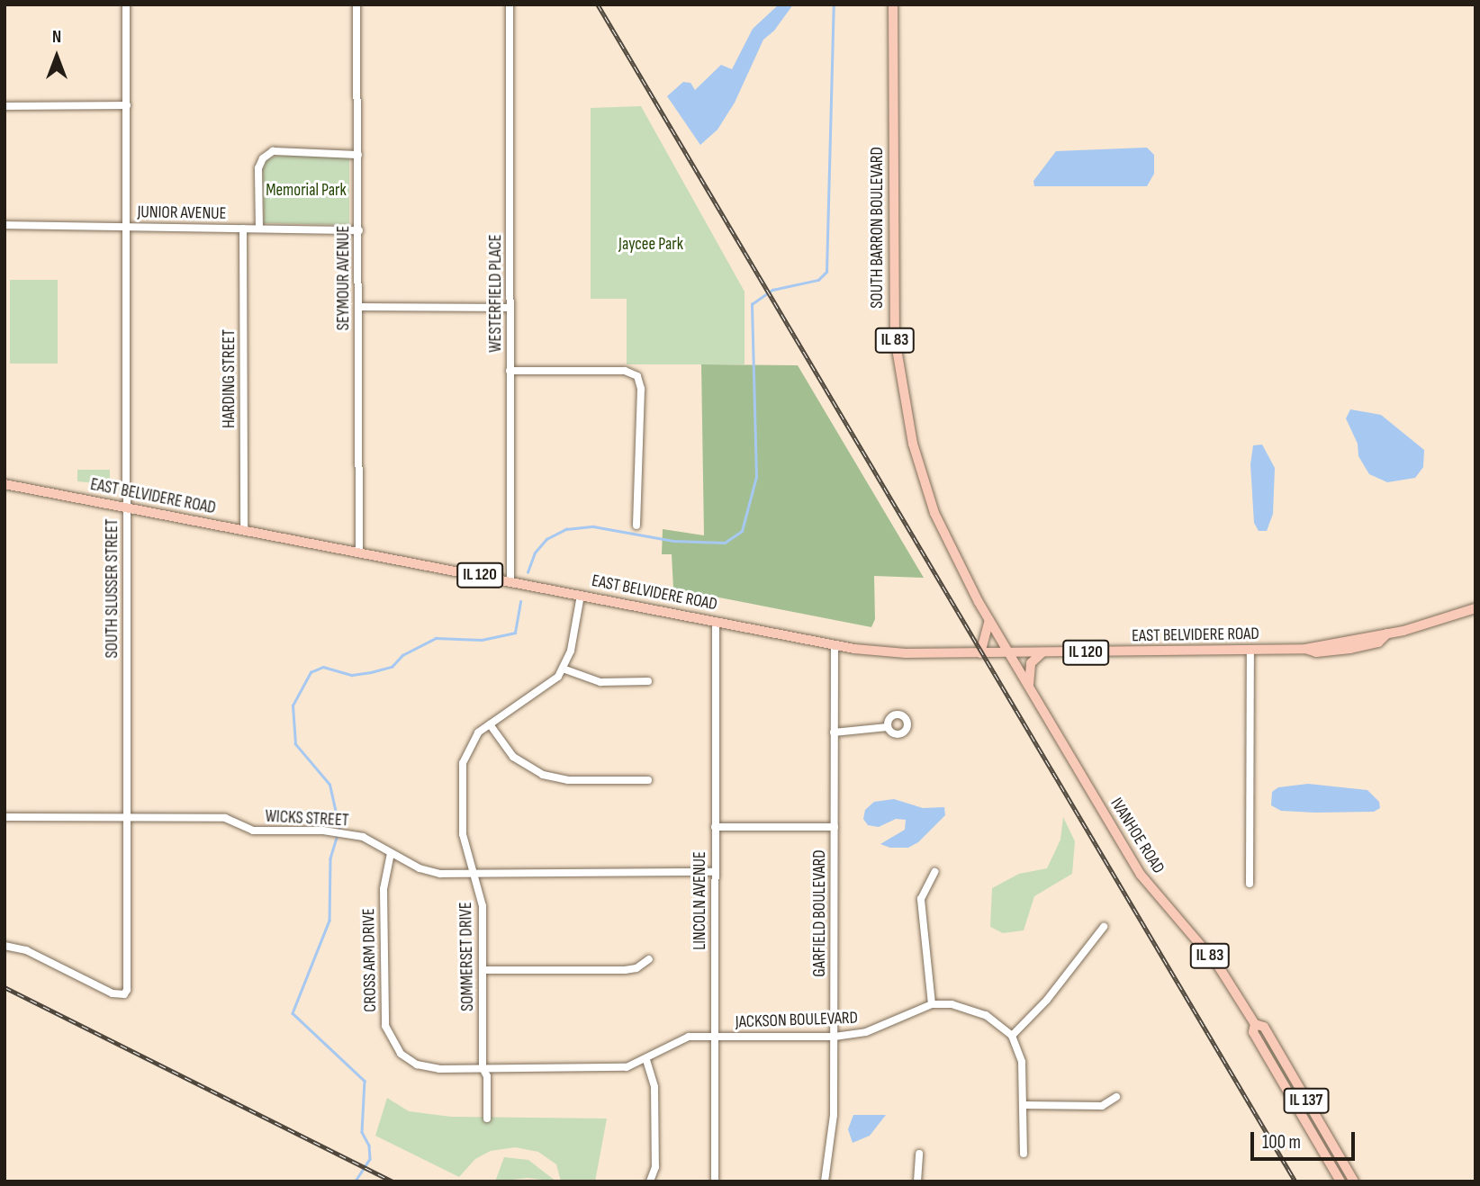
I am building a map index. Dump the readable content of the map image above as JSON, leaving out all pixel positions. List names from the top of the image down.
{
  "streets": {
    "main road": [
      "SOUTH BARRON BOULEVARD",
      "IL 83",
      "EAST BELVIDERE ROAD",
      "IL 120",
      "IVANHOE ROAD",
      "IL 137"
    ],
    "street": [
      "JUNIOR AVENUE",
      "SEYMOUR AVENUE",
      "WESTERFIELD PLACE",
      "HARDING STREET",
      "SOUTH SLUSSER STREET",
      "WICKS STREET",
      "LINCOLN AVENUE",
      "GARFIELD BOULEVARD",
      "SOMMERSET DRIVE",
      "CROSS ARM DRIVE",
      "JACKSON BOULEVARD"
    ]
  },
  "crossings": [
    ["JUNIOR AVENUE", "SEYMOUR AVENUE"],
    ["JUNIOR AVENUE", "HARDING STREET"],
    ["JUNIOR AVENUE", "SOUTH SLUSSER STREET"],
    ["SOUTH BARRON BOULEVARD", "EAST BELVIDERE ROAD"],
    ["SOUTH BARRON BOULEVARD", "IVANHOE ROAD"],
    ["SEYMOUR AVENUE", "EAST BELVIDERE ROAD"],
    ["WESTERFIELD PLACE", "EAST BELVIDERE ROAD"],
    ["HARDING STREET", "EAST BELVIDERE ROAD"],
    ["EAST BELVIDERE ROAD", "SOUTH SLUSSER STREET"],
    ["EAST BELVIDERE ROAD", "IVANHOE ROAD"],
    ["EAST BELVIDERE ROAD", "LINCOLN AVENUE"],
    ["EAST BELVIDERE ROAD", "GARFIELD BOULEVARD"],
    ["EAST BELVIDERE ROAD", "SOMMERSET DRIVE"],
    ["SOUTH SLUSSER STREET", "WICKS STREET"],
    ["WICKS STREET", "LINCOLN AVENUE"],
    ["WICKS STREET", "SOMMERSET DRIVE"],
    ["WICKS STREET", "CROSS ARM DRIVE"],
    ["IVANHOE ROAD", "IL 137"],
    ["LINCOLN AVENUE", "JACKSON BOULEVARD"],
    ["GARFIELD BOULEVARD", "JACKSON BOULEVARD"],
    ["SOMMERSET DRIVE", "CROSS ARM DRIVE"],
    ["CROSS ARM DRIVE", "JACKSON BOULEVARD"]
  ],
  "parks": ["Memorial Park", "Jaycee Park"],
  "scale_bar": "100 m",
  "north": "top"
}
